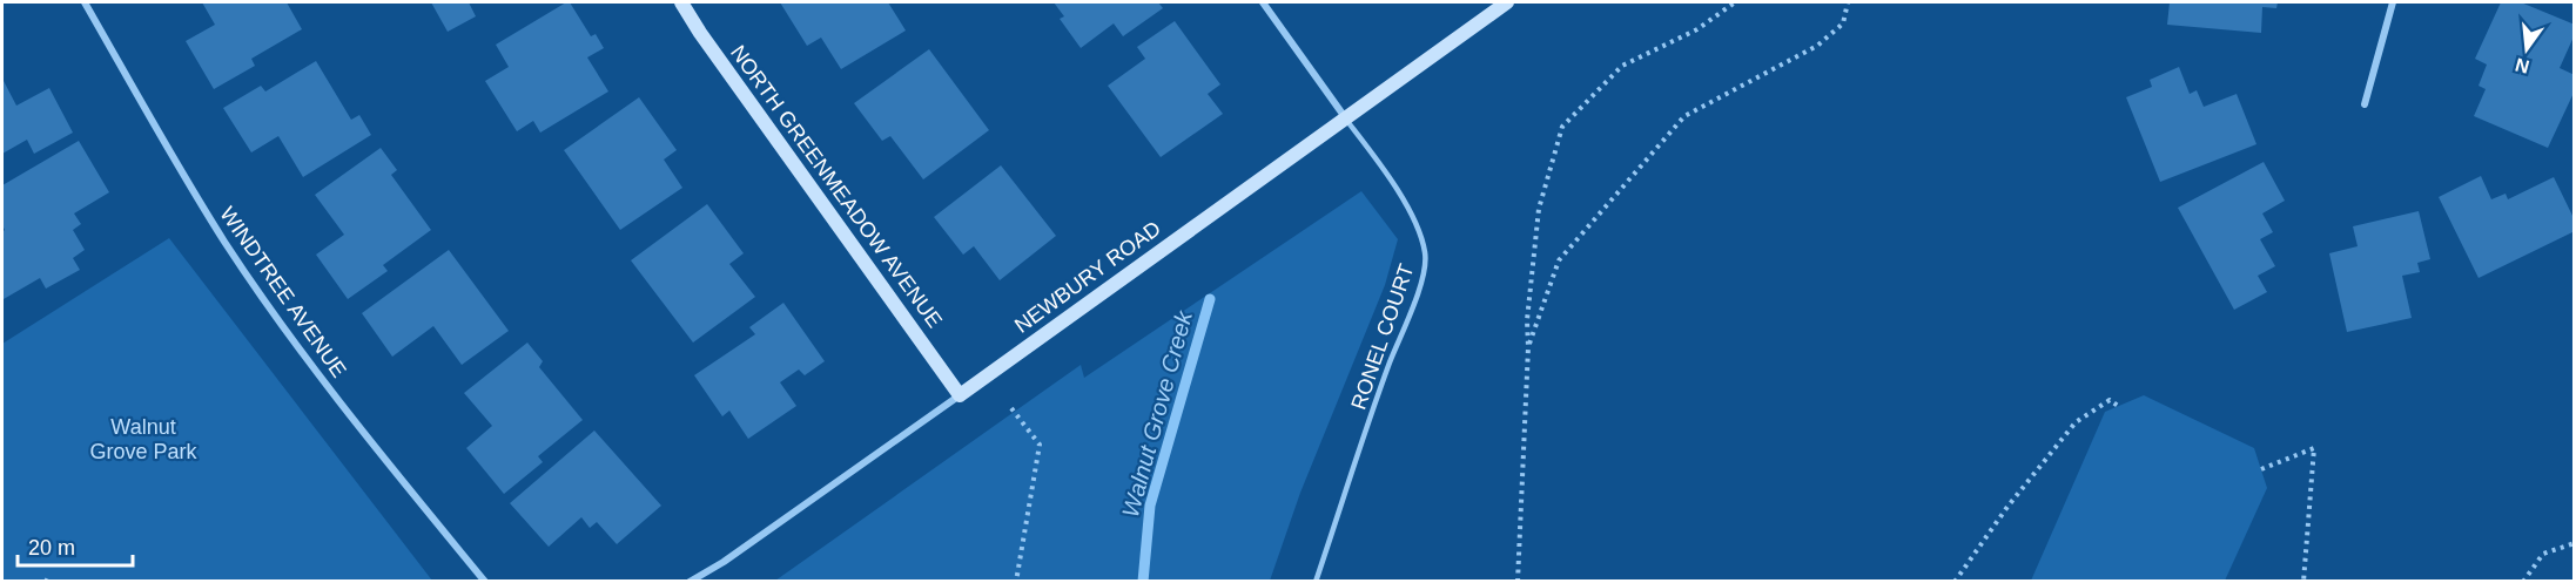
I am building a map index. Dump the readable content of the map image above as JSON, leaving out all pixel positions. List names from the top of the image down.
{
  "streets": {
    "street": ["NORTH GREENMEADOW AVENUE", "NEWBURY ROAD", "WINDTREE AVENUE"],
    "lane": ["RONEL COURT"]
  },
  "crossings": [
    ["NORTH GREENMEADOW AVENUE", "NEWBURY ROAD"],
    ["NEWBURY ROAD", "RONEL COURT"]
  ],
  "water": ["Walnut Grove Creek"],
  "parks": ["Walnut Grove Park"],
  "scale_bar": "20 m",
  "north": "bottom"
}
